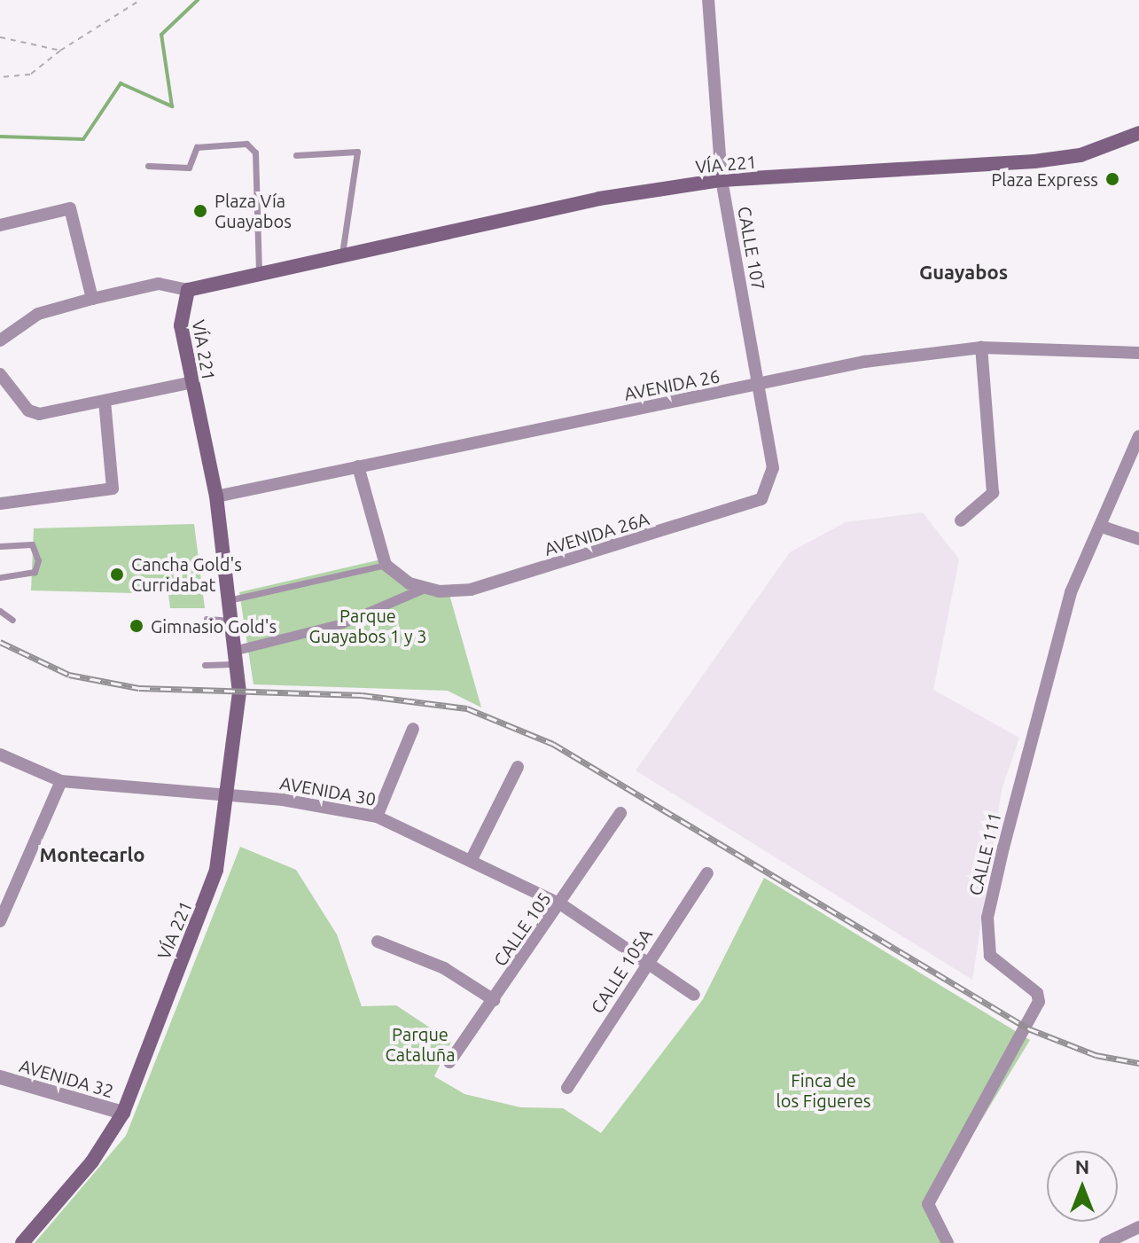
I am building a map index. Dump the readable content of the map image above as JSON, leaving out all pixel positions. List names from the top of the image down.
{
  "streets": {
    "main road": ["VÍA 221"],
    "street": [
      "CALLE 107",
      "AVENIDA 26",
      "AVENIDA 26A",
      "AVENIDA 30",
      "CALLE 111",
      "CALLE 105",
      "CALLE 105A",
      "AVENIDA 32"
    ]
  },
  "crossings": [
    ["VÍA 221", "CALLE 107"],
    ["VÍA 221", "AVENIDA 26"],
    ["VÍA 221", "AVENIDA 30"],
    ["VÍA 221", "AVENIDA 32"],
    ["CALLE 107", "AVENIDA 26"],
    ["CALLE 107", "AVENIDA 26A"],
    ["AVENIDA 30", "CALLE 105"],
    ["AVENIDA 30", "CALLE 105A"]
  ],
  "districts": ["Guayabos", "Montecarlo"],
  "parks": ["Parque Guayabos 1 y 3", "Parque Cataluña", "Finca de los Figueres"],
  "places": [
    "Plaza Express",
    "Plaza Vía Guayabos",
    "Cancha Gold's Curridabat",
    "Gimnasio Gold's"
  ],
  "north": "top"
}
